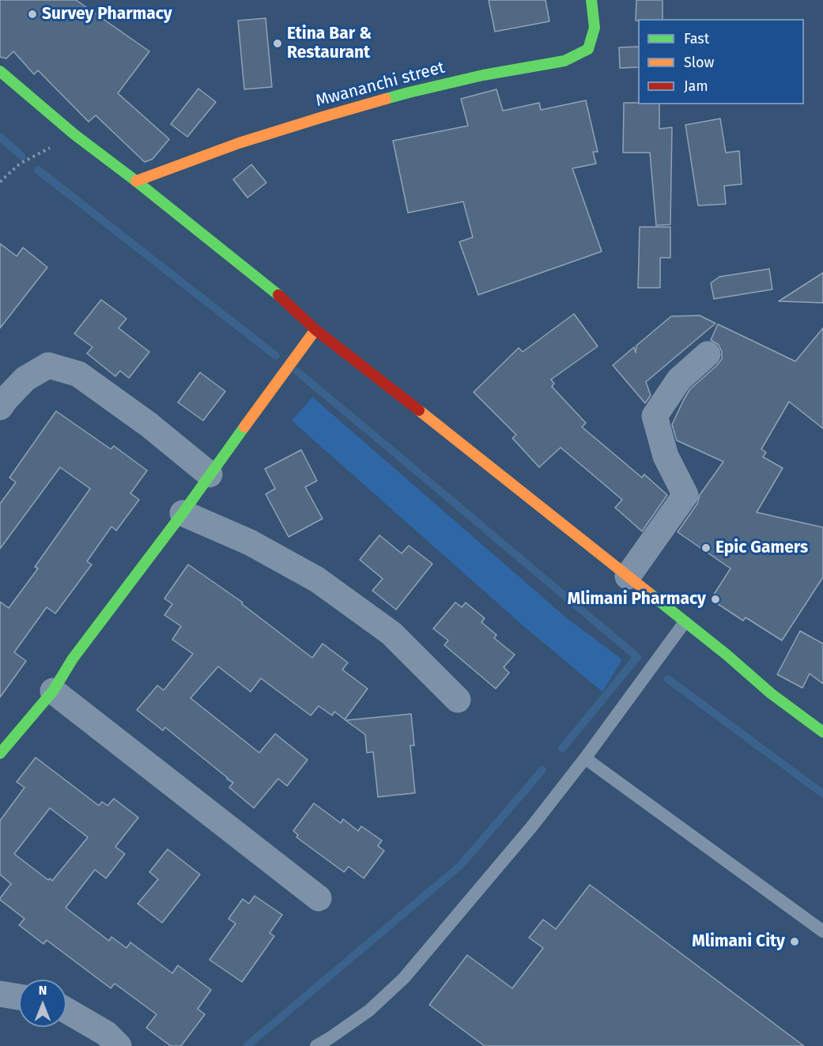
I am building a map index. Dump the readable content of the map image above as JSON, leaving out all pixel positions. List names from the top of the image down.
{
  "streets": {
    "street": ["Mwananchi street"]
  },
  "places": [
    "Survey Pharmacy",
    "Etina Bar & Restaurant",
    "Epic Gamers",
    "Mlimani Pharmacy",
    "Mlimani City"
  ],
  "legend": ["Fast", "Slow", "Jam"],
  "north": "top"
}
